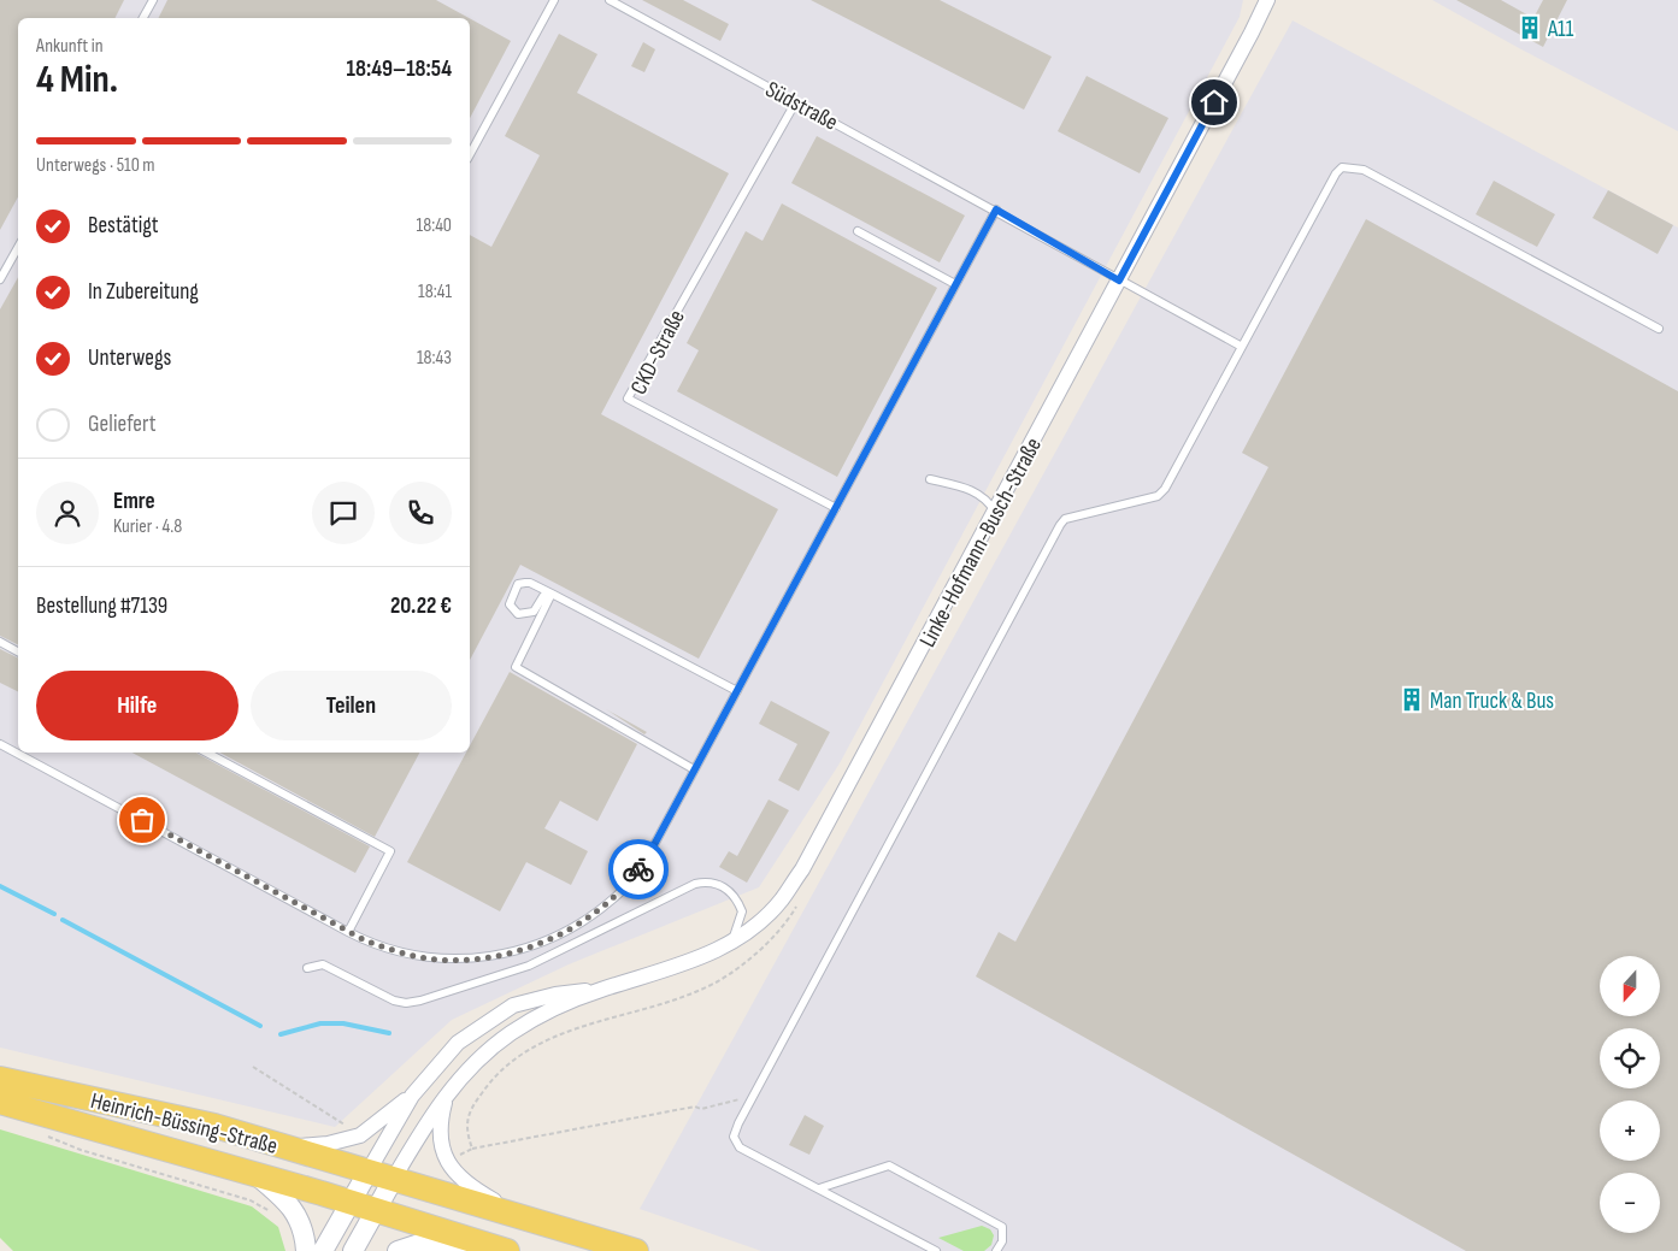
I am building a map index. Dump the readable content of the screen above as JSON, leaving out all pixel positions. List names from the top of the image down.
{
  "streets": {
    "main road": ["Heinrich-Büssing-Straße"],
    "street": ["Linke-Hofmann-Busch-Straße"],
    "lane": ["Südstraße", "CKD-Straße"]
  },
  "crossings": [
    ["Südstraße", "CKD-Straße"],
    ["Südstraße", "Linke-Hofmann-Busch-Straße"],
    ["Linke-Hofmann-Busch-Straße", "Heinrich-Büssing-Straße"]
  ],
  "places": {
    "building": ["A11", "Man Truck & Bus"]
  },
  "north": "bottom",
  "page": {
    "heading": ["4 Min.", "Ankunft in", "18:49–18:54"],
    "panel": [
      "Emre",
      "Kurier · 4.8",
      "Bestellung #7139",
      "20.22 €"
    ],
    "bar": "Unterwegs · 510 m",
    "list": [
      ["Bestätigt", "18:40"],
      ["In Zubereitung", "18:41"],
      ["Unterwegs", "18:43"],
      "Geliefert"
    ],
    "buttons": ["Hilfe", "Teilen"],
    "map_buttons": ["+", "−"]
  }
}
